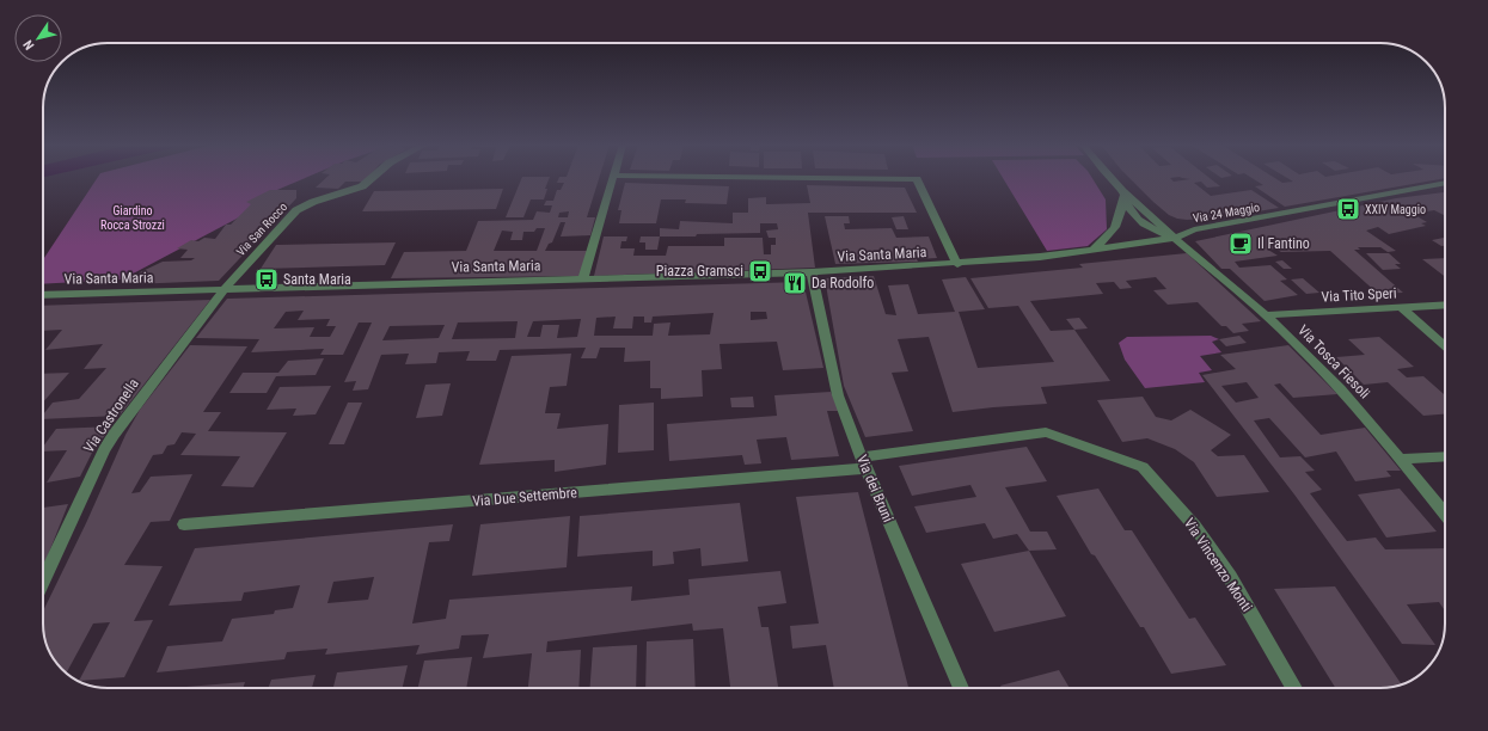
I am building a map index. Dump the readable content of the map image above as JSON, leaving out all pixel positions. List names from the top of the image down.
{
  "streets": {
    "street": [
      "Via 24 Maggio",
      "Via San Rocco",
      "Via Santa Maria",
      "Via Tito Speri",
      "Via Tosca Fiesoli",
      "Via Castronella",
      "Via dei Bruni",
      "Via Due Settembre",
      "Via Vincenzo Monti"
    ]
  },
  "crossings": [
    ["Via 24 Maggio", "Via Santa Maria"],
    ["Via 24 Maggio", "Via Tosca Fiesoli"],
    ["Via San Rocco", "Via Santa Maria"],
    ["Via San Rocco", "Via Castronella"],
    ["Via Santa Maria", "Via Castronella"],
    ["Via Santa Maria", "Via dei Bruni"],
    ["Via Tito Speri", "Via Tosca Fiesoli"],
    ["Via dei Bruni", "Via Due Settembre"],
    ["Via dei Bruni", "Via Vincenzo Monti"],
    ["Via Due Settembre", "Via Vincenzo Monti"]
  ],
  "parks": ["Giardino Rocca Strozzi"],
  "places": {
    "bus stop": ["XXIV Maggio", "Piazza Gramsci", "Santa Maria"],
    "cafe": ["Il Fantino"],
    "restaurant": ["Da Rodolfo"]
  },
  "north": "bottom left"
}
